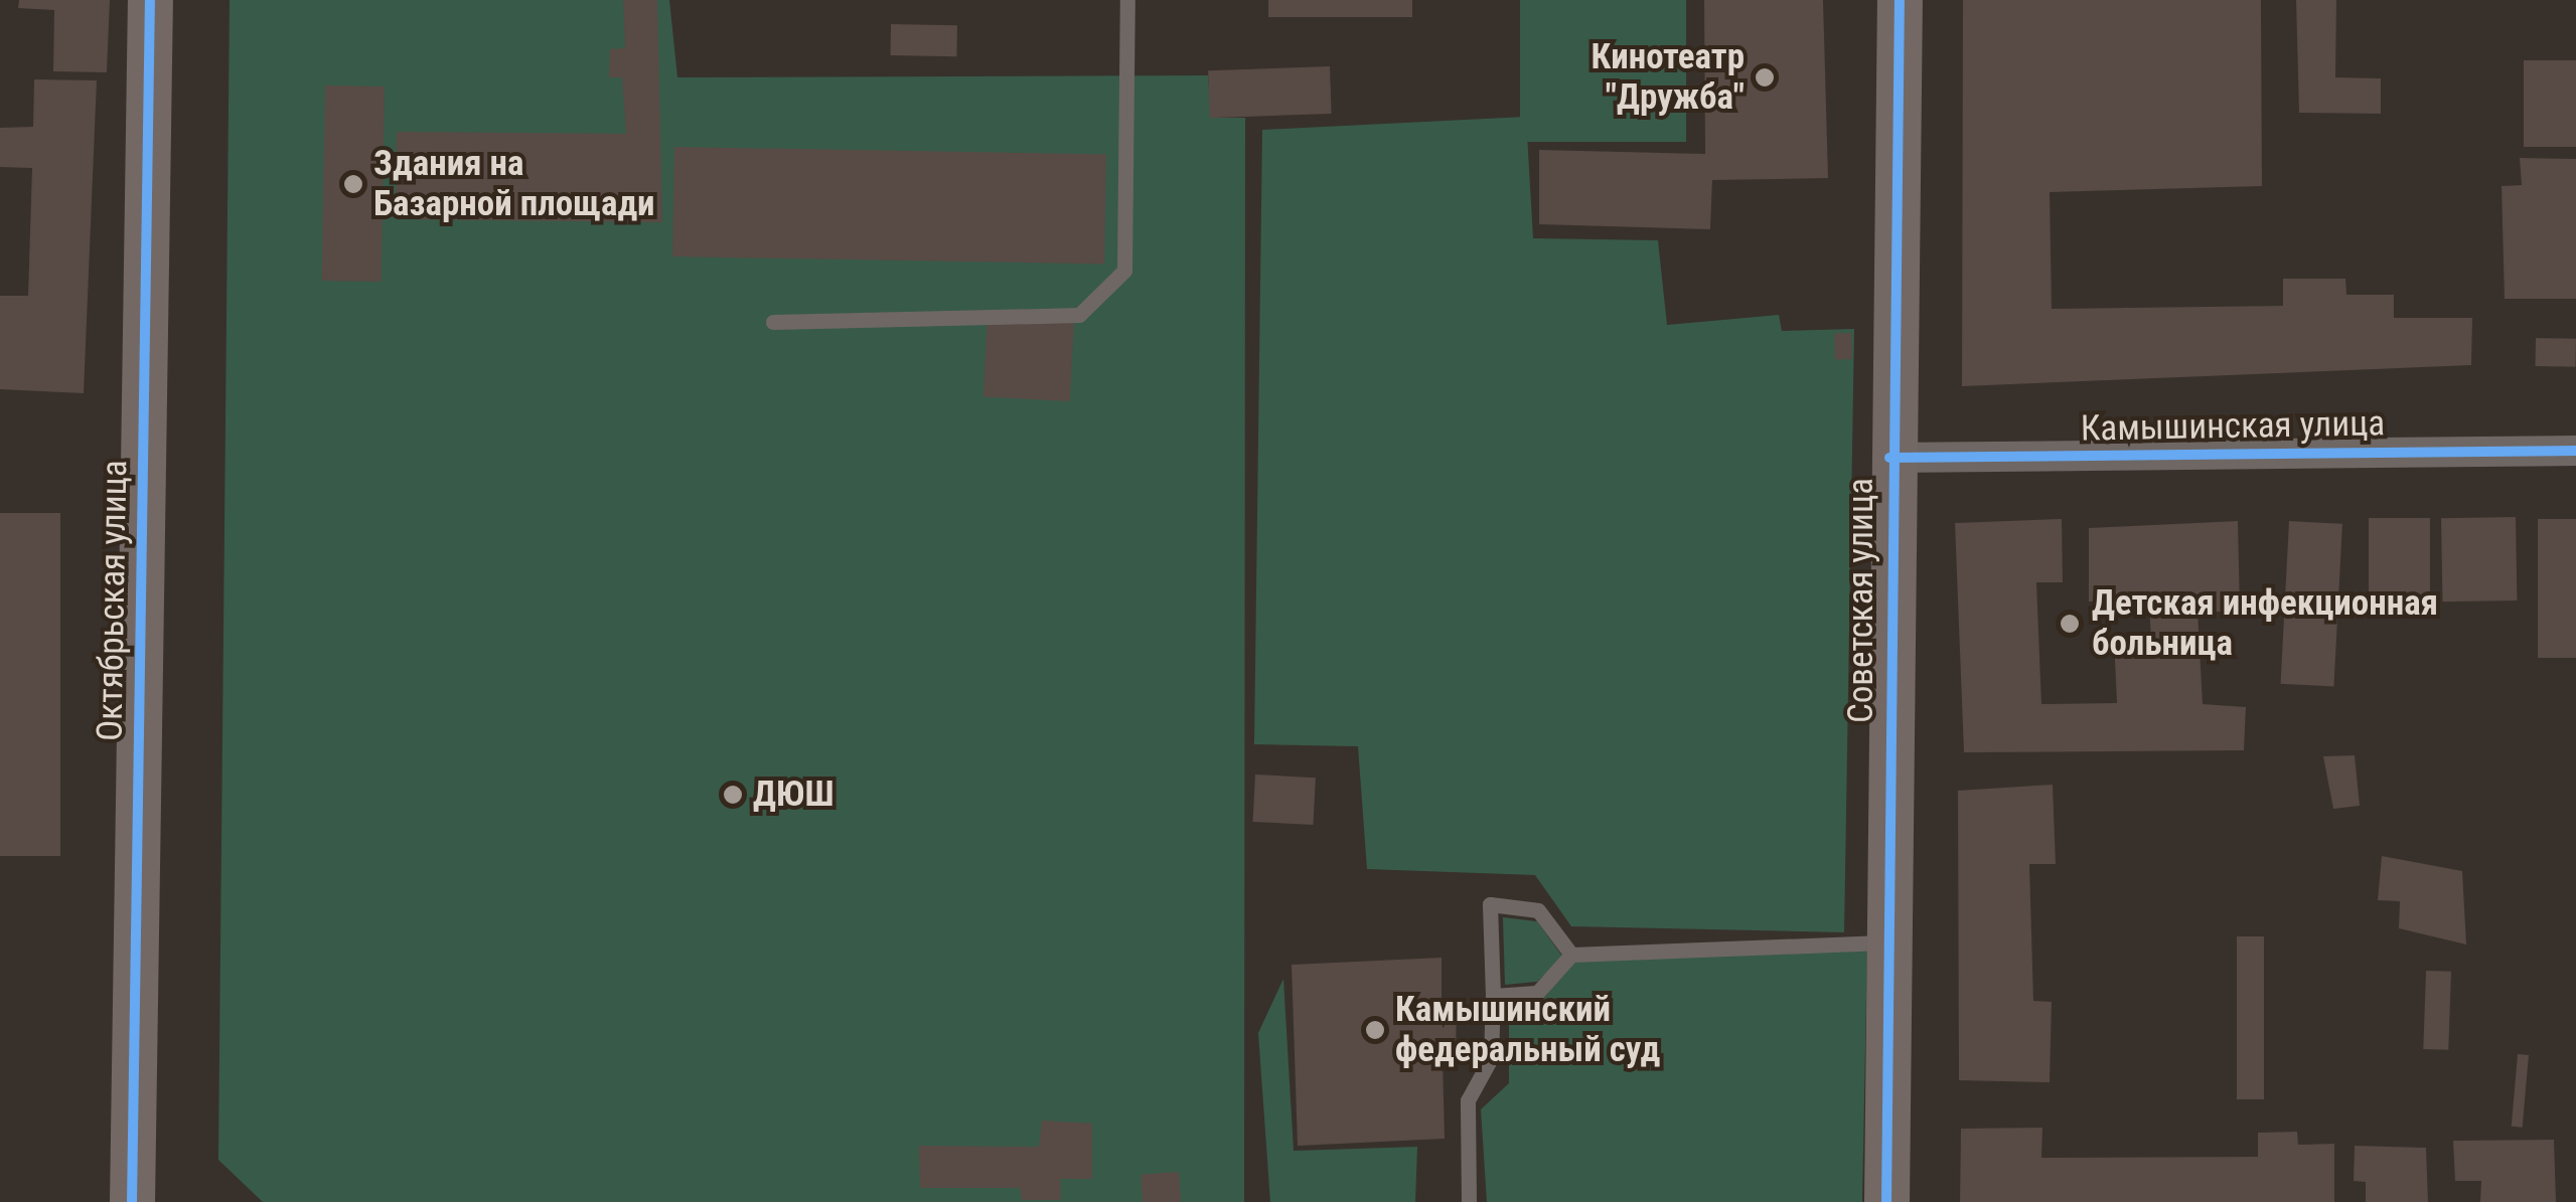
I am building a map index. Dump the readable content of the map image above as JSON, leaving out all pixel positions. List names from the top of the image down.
{
  "streets": {
    "street": ["Камышинская улица", "Октябрьская улица", "Советская улица"]
  },
  "crossings": [
    ["Камышинская улица", "Советская улица"]
  ],
  "places": [
    "Кинотеатр \"Дружба\"",
    "Здания на Базарной площади",
    "Детская инфекционная больница",
    "ДЮШ",
    "Камышинский федеральный суд"
  ]
}
